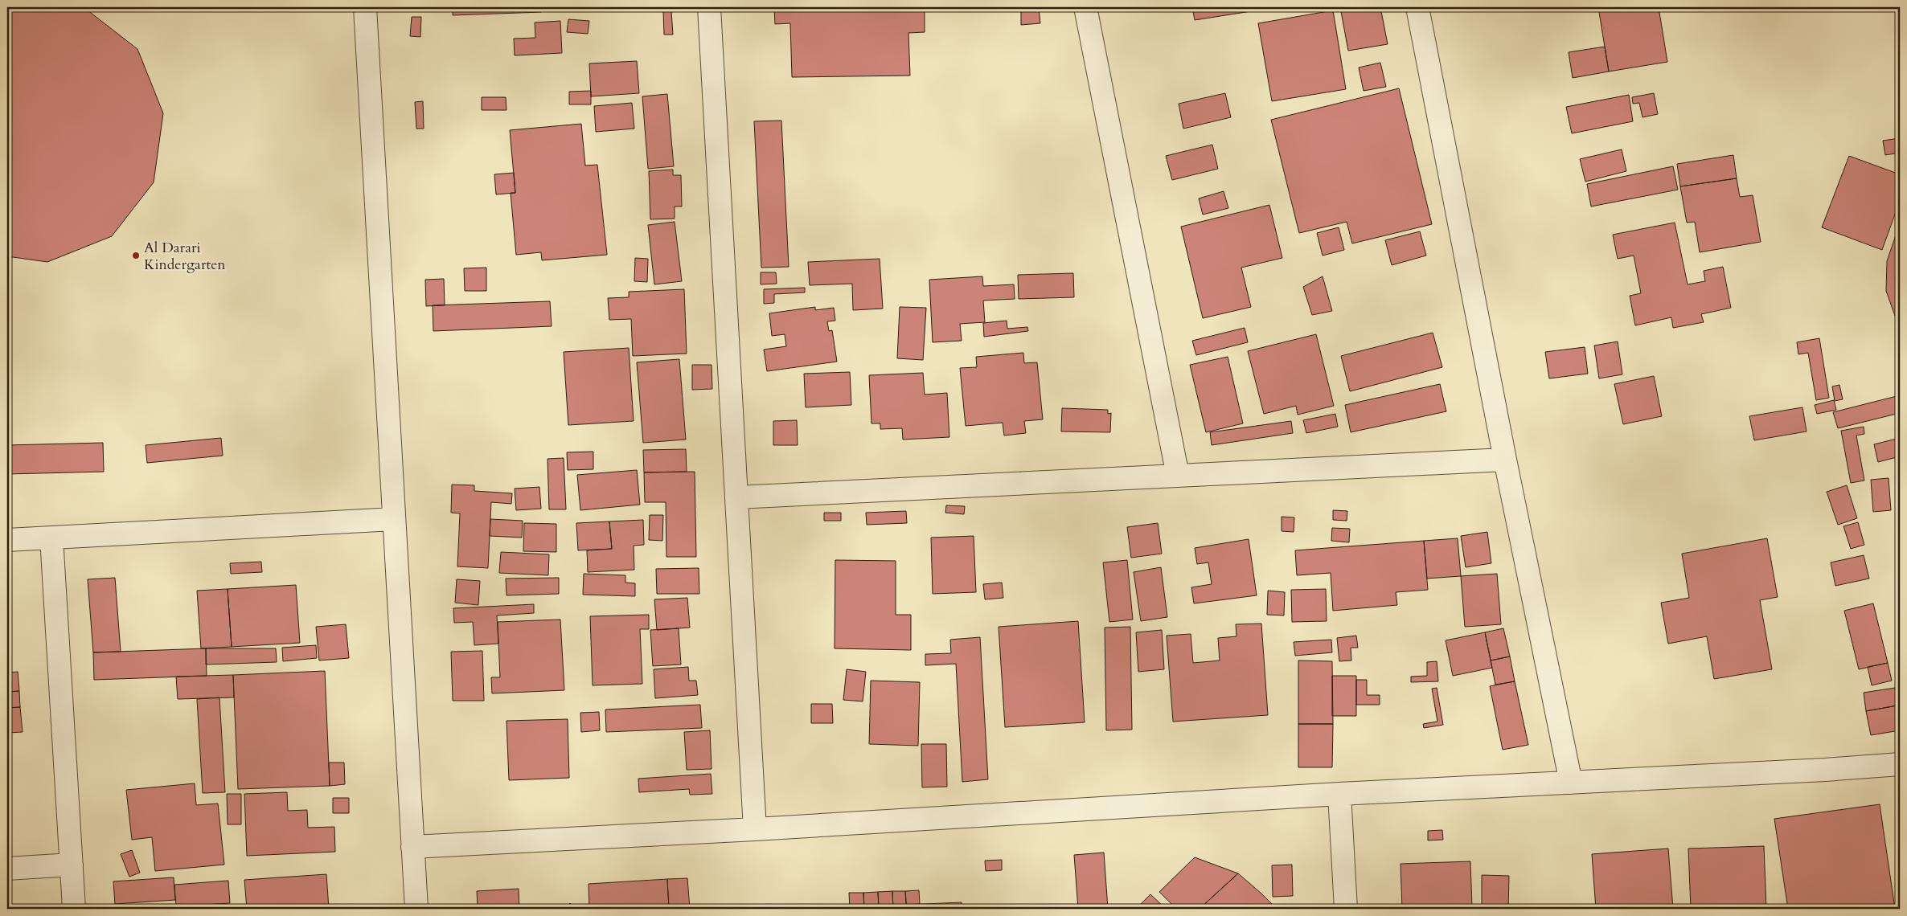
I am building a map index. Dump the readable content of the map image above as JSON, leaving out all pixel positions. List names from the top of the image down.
{
  "places": ["Al Darari Kindergarten"]
}
